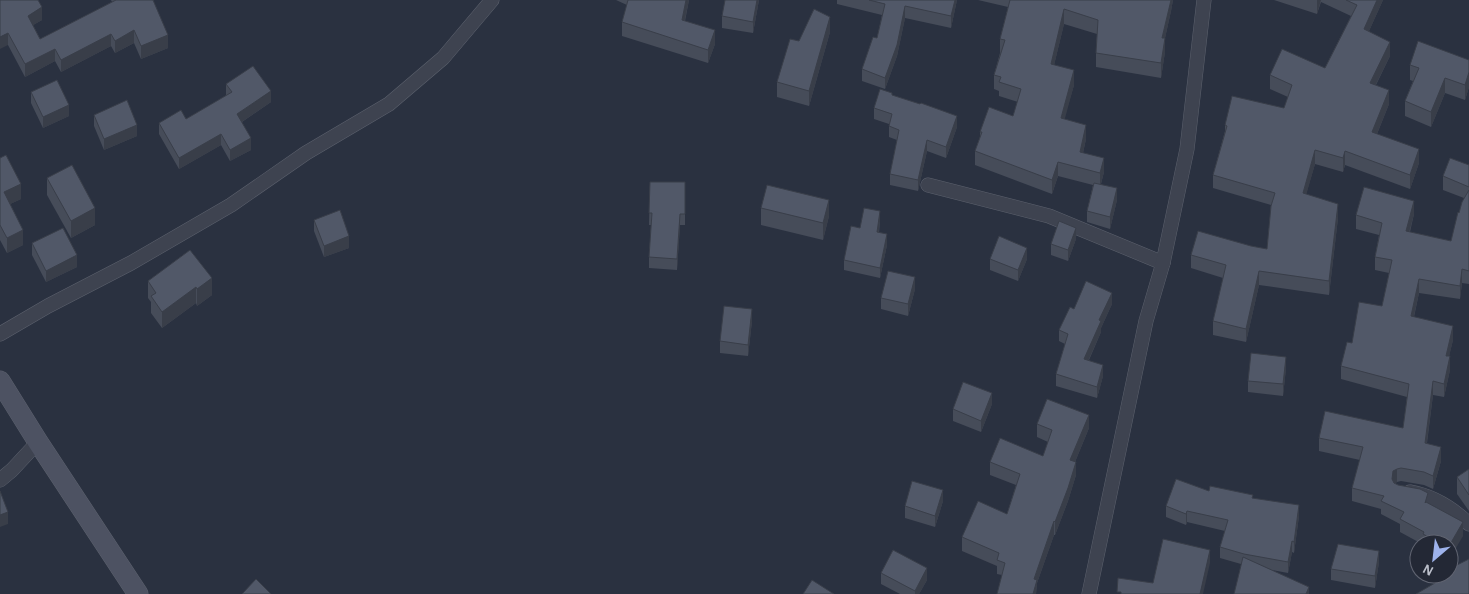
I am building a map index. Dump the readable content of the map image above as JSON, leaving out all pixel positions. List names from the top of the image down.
{
  "north": "bottom left"
}
